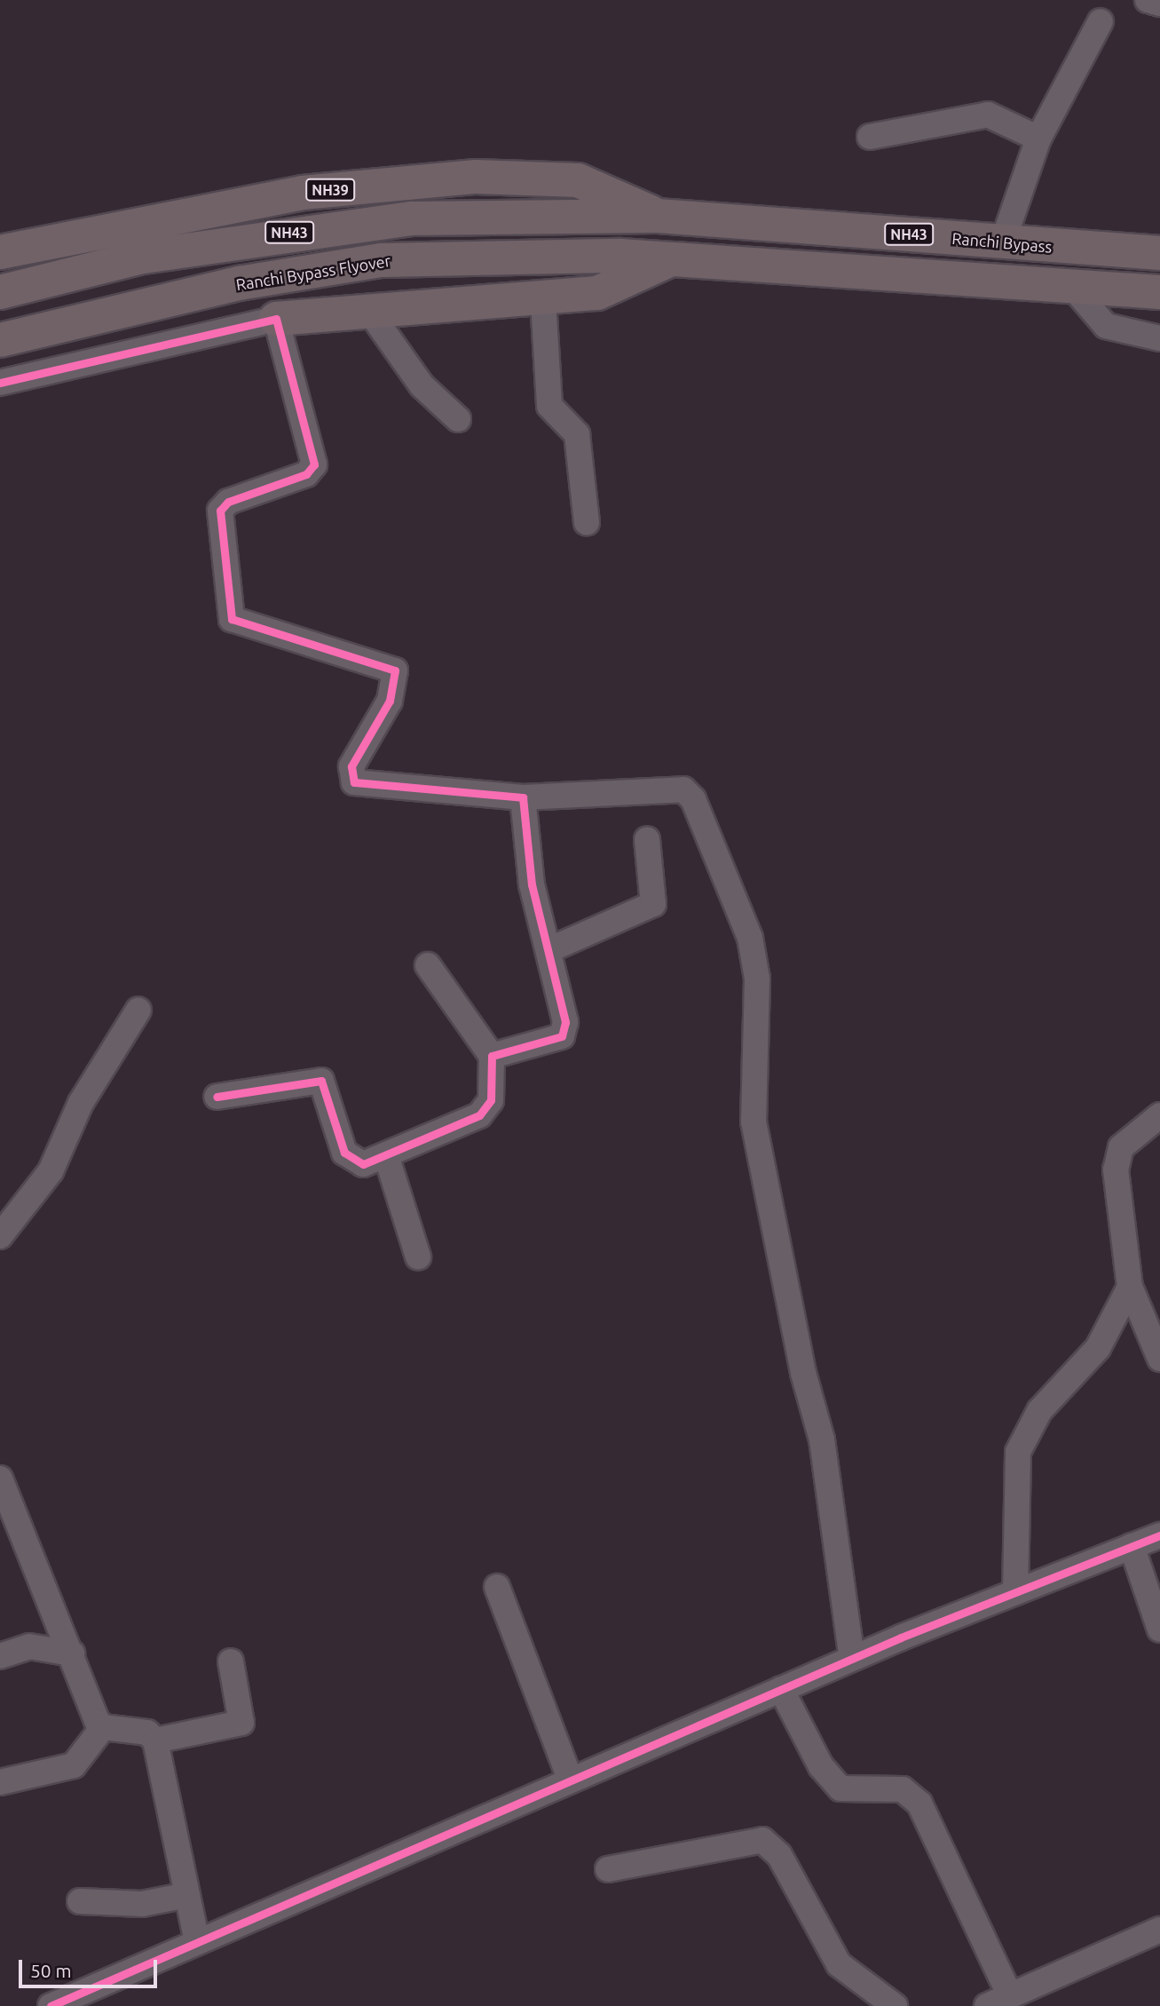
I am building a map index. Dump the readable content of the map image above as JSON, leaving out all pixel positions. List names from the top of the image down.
{
  "streets": {
    "highway": [
      "NH39",
      "NH43",
      "Ranchi Bypass",
      "Ranchi Bypass Flyover"
    ]
  },
  "crossings": [
    ["NH39", "NH43"],
    ["NH39", "Ranchi Bypass"],
    ["NH43", "Ranchi Bypass"]
  ],
  "scale_bar": "50 m"
}
